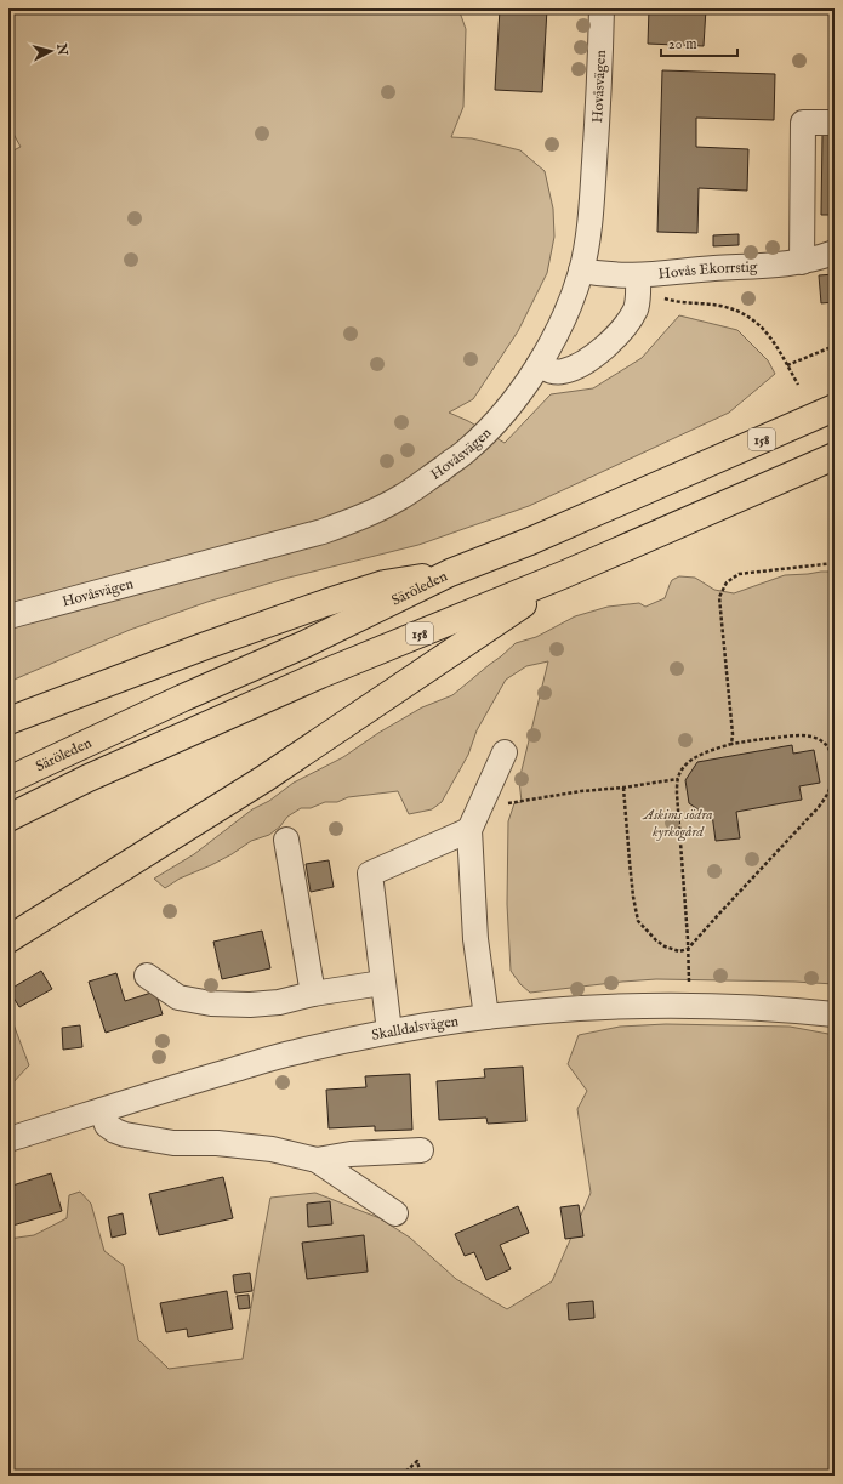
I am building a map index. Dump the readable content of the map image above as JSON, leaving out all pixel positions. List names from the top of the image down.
{
  "streets": {
    "main road": ["158", "Säröleden"],
    "street": ["Hovåsvägen", "Hovås Ekorrstig", "Skalldalsvägen"]
  },
  "crossings": [
    ["Hovåsvägen", "Hovås Ekorrstig"],
    ["158", "Säröleden"]
  ],
  "parks": ["Askims södra kyrkogård"],
  "scale_bar": "20 m",
  "north": "right"
}
